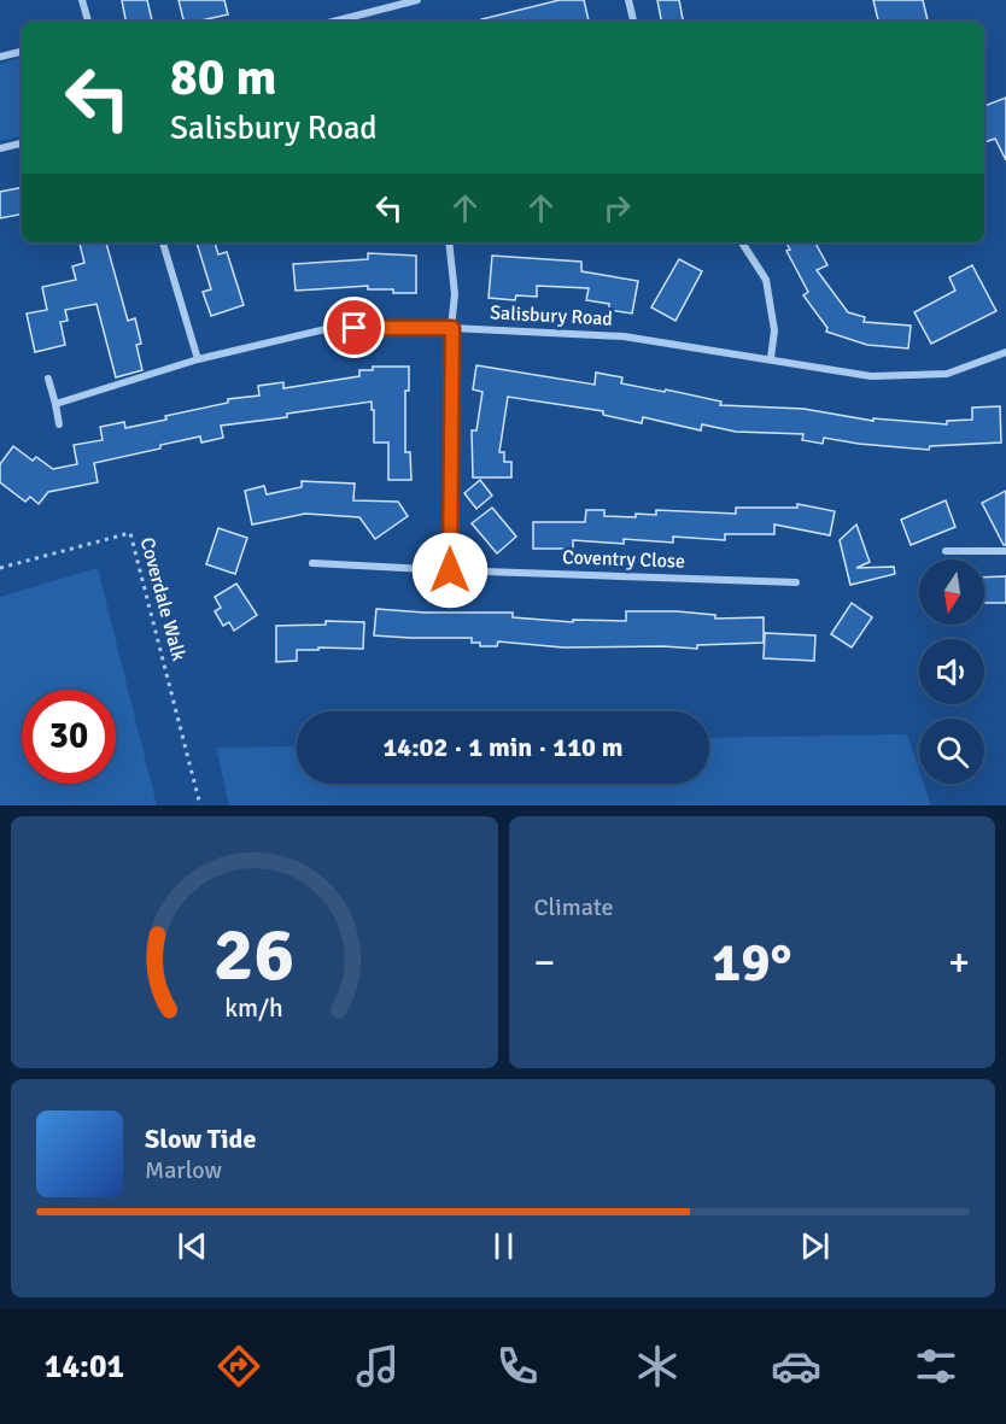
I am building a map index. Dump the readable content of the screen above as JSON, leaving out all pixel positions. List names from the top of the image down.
{
  "streets": {
    "street": ["Salisbury Road", "Coventry Close"],
    "path": ["Coverdale Walk"]
  },
  "north": "bottom",
  "page": {
    "turn": ["80 m", "Salisbury Road"],
    "limit": "30",
    "trip": "14:02 · 1 min · 110 m",
    "tile": "Climate",
    "heat": ["−", "19°", "+"],
    "song": ["Slow Tide", "Marlow"],
    "tabs": "14:01",
    "gauge": ["26", "km/h"]
  }
}
